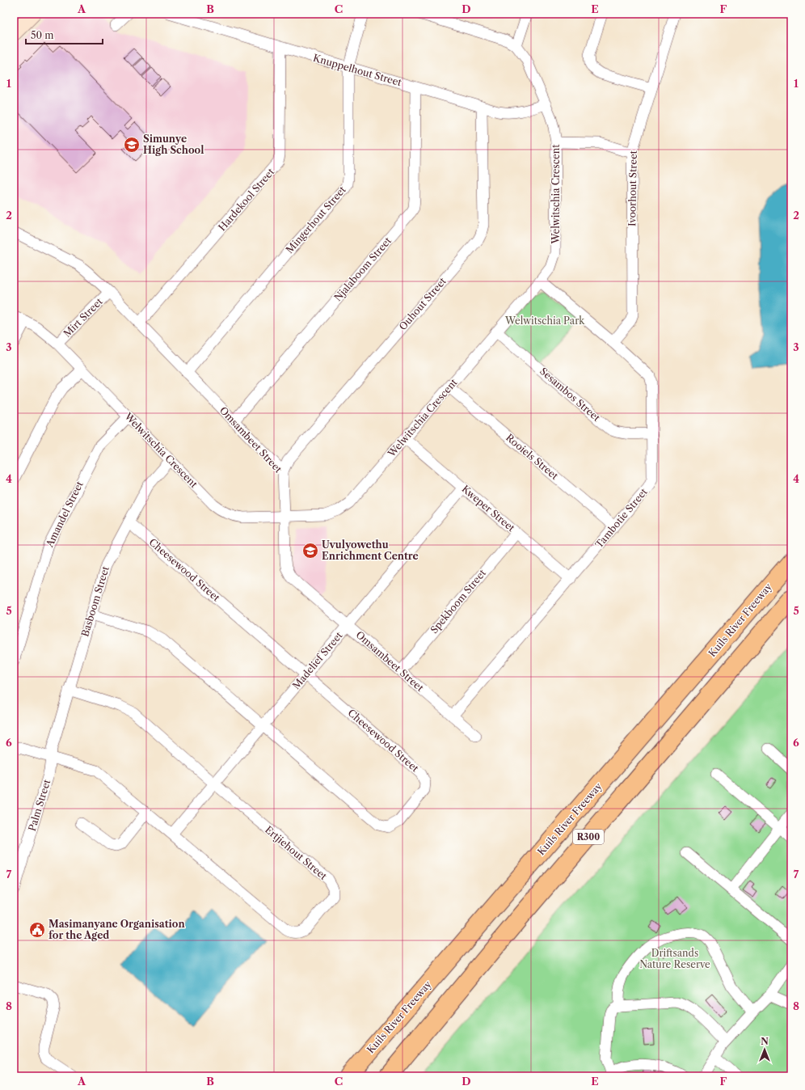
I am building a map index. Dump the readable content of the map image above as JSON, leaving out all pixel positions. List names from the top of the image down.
{
  "streets": {
    "highway": ["Kuils River Freeway", "R300"],
    "street": [
      "Knuppelhout Street",
      "Ivoorhout Street",
      "Welwitschia Crescent",
      "Hardekool Street",
      "Mingerhout Street",
      "Njalaboom Street",
      "Ouhout Street",
      "Mirt Street",
      "Sesambos Street",
      "Omsambeet Street",
      "Rooiels Street",
      "Kweper Street",
      "Amandel Street",
      "Tambotie Street",
      "Cheesewood Street",
      "Basboom Street",
      "Spekboom Street",
      "Madelief Street",
      "Palm Street",
      "Ertjiehout Street"
    ]
  },
  "crossings": [
    ["Knuppelhout Street", "Welwitschia Crescent"],
    ["Knuppelhout Street", "Hardekool Street"],
    ["Knuppelhout Street", "Mingerhout Street"],
    ["Knuppelhout Street", "Njalaboom Street"],
    ["Knuppelhout Street", "Ouhout Street"],
    ["Ivoorhout Street", "Tambotie Street"],
    ["Welwitschia Crescent", "Mirt Street"],
    ["Welwitschia Crescent", "Sesambos Street"],
    ["Welwitschia Crescent", "Omsambeet Street"],
    ["Welwitschia Crescent", "Rooiels Street"],
    ["Welwitschia Crescent", "Kweper Street"],
    ["Welwitschia Crescent", "Amandel Street"],
    ["Welwitschia Crescent", "Tambotie Street"],
    ["Welwitschia Crescent", "Basboom Street"],
    ["Hardekool Street", "Omsambeet Street"],
    ["Mingerhout Street", "Omsambeet Street"],
    ["Njalaboom Street", "Omsambeet Street"],
    ["Ouhout Street", "Omsambeet Street"],
    ["Mirt Street", "Omsambeet Street"],
    ["Sesambos Street", "Tambotie Street"],
    ["Omsambeet Street", "Tambotie Street"],
    ["Omsambeet Street", "Spekboom Street"],
    ["Omsambeet Street", "Madelief Street"],
    ["Rooiels Street", "Tambotie Street"],
    ["Kweper Street", "Tambotie Street"],
    ["Kweper Street", "Spekboom Street"],
    ["Kweper Street", "Madelief Street"],
    ["Cheesewood Street", "Basboom Street"],
    ["Cheesewood Street", "Madelief Street"],
    ["Basboom Street", "Palm Street"],
    ["Basboom Street", "Ertjiehout Street"],
    ["Madelief Street", "Ertjiehout Street"],
    ["Palm Street", "Ertjiehout Street"]
  ],
  "parks": ["Welwitschia Park", "Driftsands Nature Reserve"],
  "places": {
    "school or university": ["Simunye High School", "Uvulyowethu Enrichment Centre"],
    "public building": ["Masimanyane Organisation for the Aged"]
  },
  "scale_bar": "50 m",
  "north": "top",
  "grid": {
    "columns": [
      "A",
      "B",
      "C",
      "D",
      "E",
      "F"
    ],
    "rows": [
      "1",
      "2",
      "3",
      "4",
      "5",
      "6",
      "7",
      "8"
    ]
  }
}
